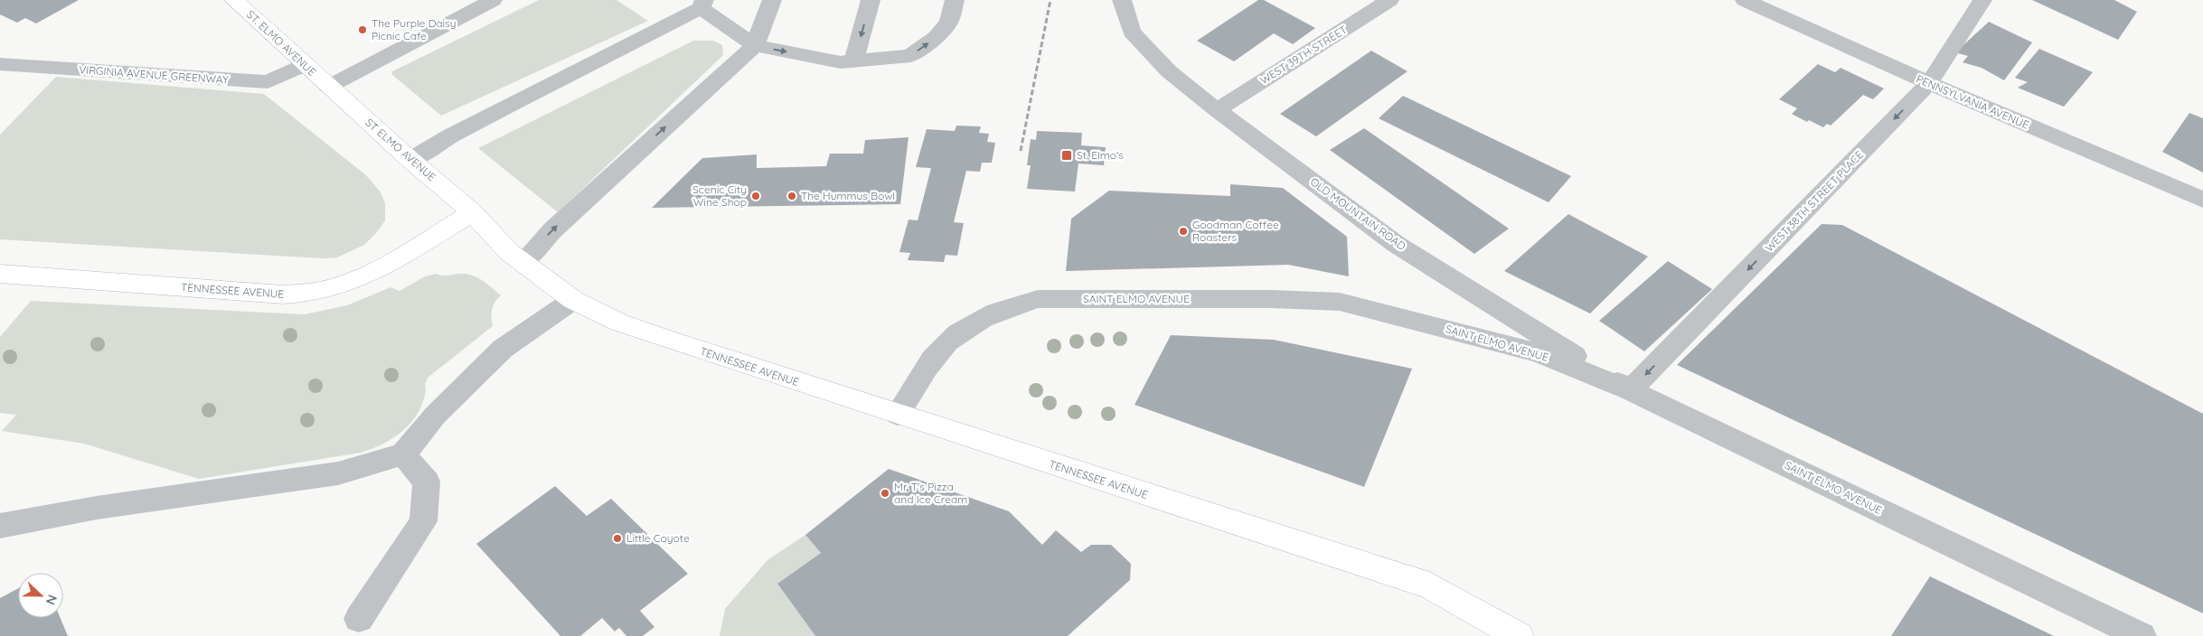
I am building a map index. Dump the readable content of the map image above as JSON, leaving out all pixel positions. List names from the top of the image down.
{
  "streets": {
    "main road": ["ST. ELMO AVENUE", "ST ELMO AVENUE", "TENNESSEE AVENUE"],
    "street": [
      "WEST 39TH STREET",
      "VIRGINIA AVENUE GREENWAY",
      "PENNSYLVANIA AVENUE",
      "WEST 38TH STREET PLACE",
      "OLD MOUNTAIN ROAD",
      "SAINT ELMO AVENUE"
    ]
  },
  "crossings": [
    ["ST. ELMO AVENUE", "VIRGINIA AVENUE GREENWAY"],
    ["ST. ELMO AVENUE", "ST ELMO AVENUE"],
    ["WEST 39TH STREET", "OLD MOUNTAIN ROAD"],
    ["PENNSYLVANIA AVENUE", "WEST 38TH STREET PLACE"],
    ["ST ELMO AVENUE", "TENNESSEE AVENUE"],
    ["WEST 38TH STREET PLACE", "OLD MOUNTAIN ROAD"],
    ["WEST 38TH STREET PLACE", "SAINT ELMO AVENUE"],
    ["OLD MOUNTAIN ROAD", "SAINT ELMO AVENUE"],
    ["TENNESSEE AVENUE", "SAINT ELMO AVENUE"]
  ],
  "one_way": ["WEST 38TH STREET PLACE"],
  "places": {
    "other": [
      "The Purple Daisy Picnic Cafe",
      "Scenic City Wine Shop",
      "The Hummus Bowl",
      "Goodman Coffee Roasters",
      "Mr. T's Pizza and Ice Cream",
      "Little Coyote"
    ],
    "transit": ["St. Elmo's"]
  },
  "north": "right"
}
